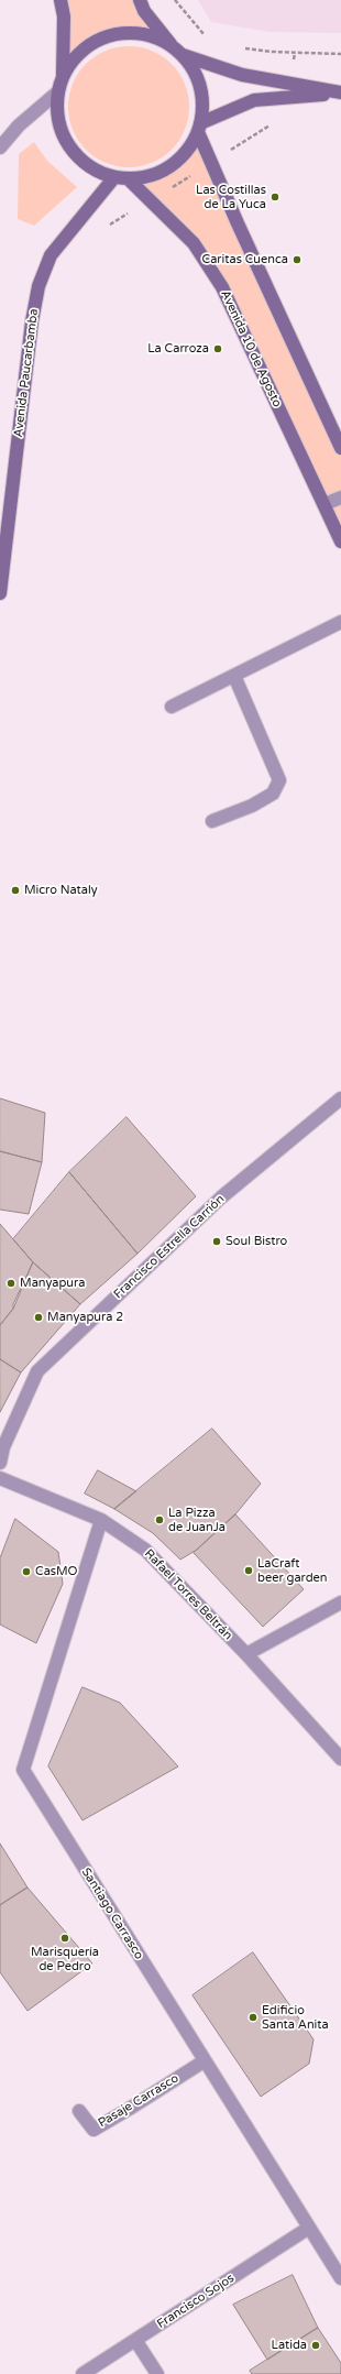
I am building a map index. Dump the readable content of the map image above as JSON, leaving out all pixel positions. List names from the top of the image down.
{
  "streets": {
    "main road": ["Avenida 10 de Agosto", "Avenida Paucarbamba"],
    "street": [
      "Francisco Estrella Carrión",
      "Rafael Torres Beltrán",
      "Santiago Carrasco",
      "Pasaje Carrasco",
      "Francisco Sojos"
    ]
  },
  "crossings": [
    ["Avenida 10 de Agosto", "Avenida Paucarbamba"],
    ["Rafael Torres Beltrán", "Santiago Carrasco"],
    ["Santiago Carrasco", "Pasaje Carrasco"],
    ["Santiago Carrasco", "Francisco Sojos"]
  ],
  "places": [
    "Las Costillas de La Yuca",
    "Caritas Cuenca",
    "La Carroza",
    "Micro Nataly",
    "Soul Bistro",
    "Manyapura",
    "Manyapura 2",
    "La Pizza de JuanJa",
    "LaCraft beer garden",
    "CasMO",
    "Marisquería de Pedro",
    "Edificio Santa Anita",
    "Latida"
  ]
}
